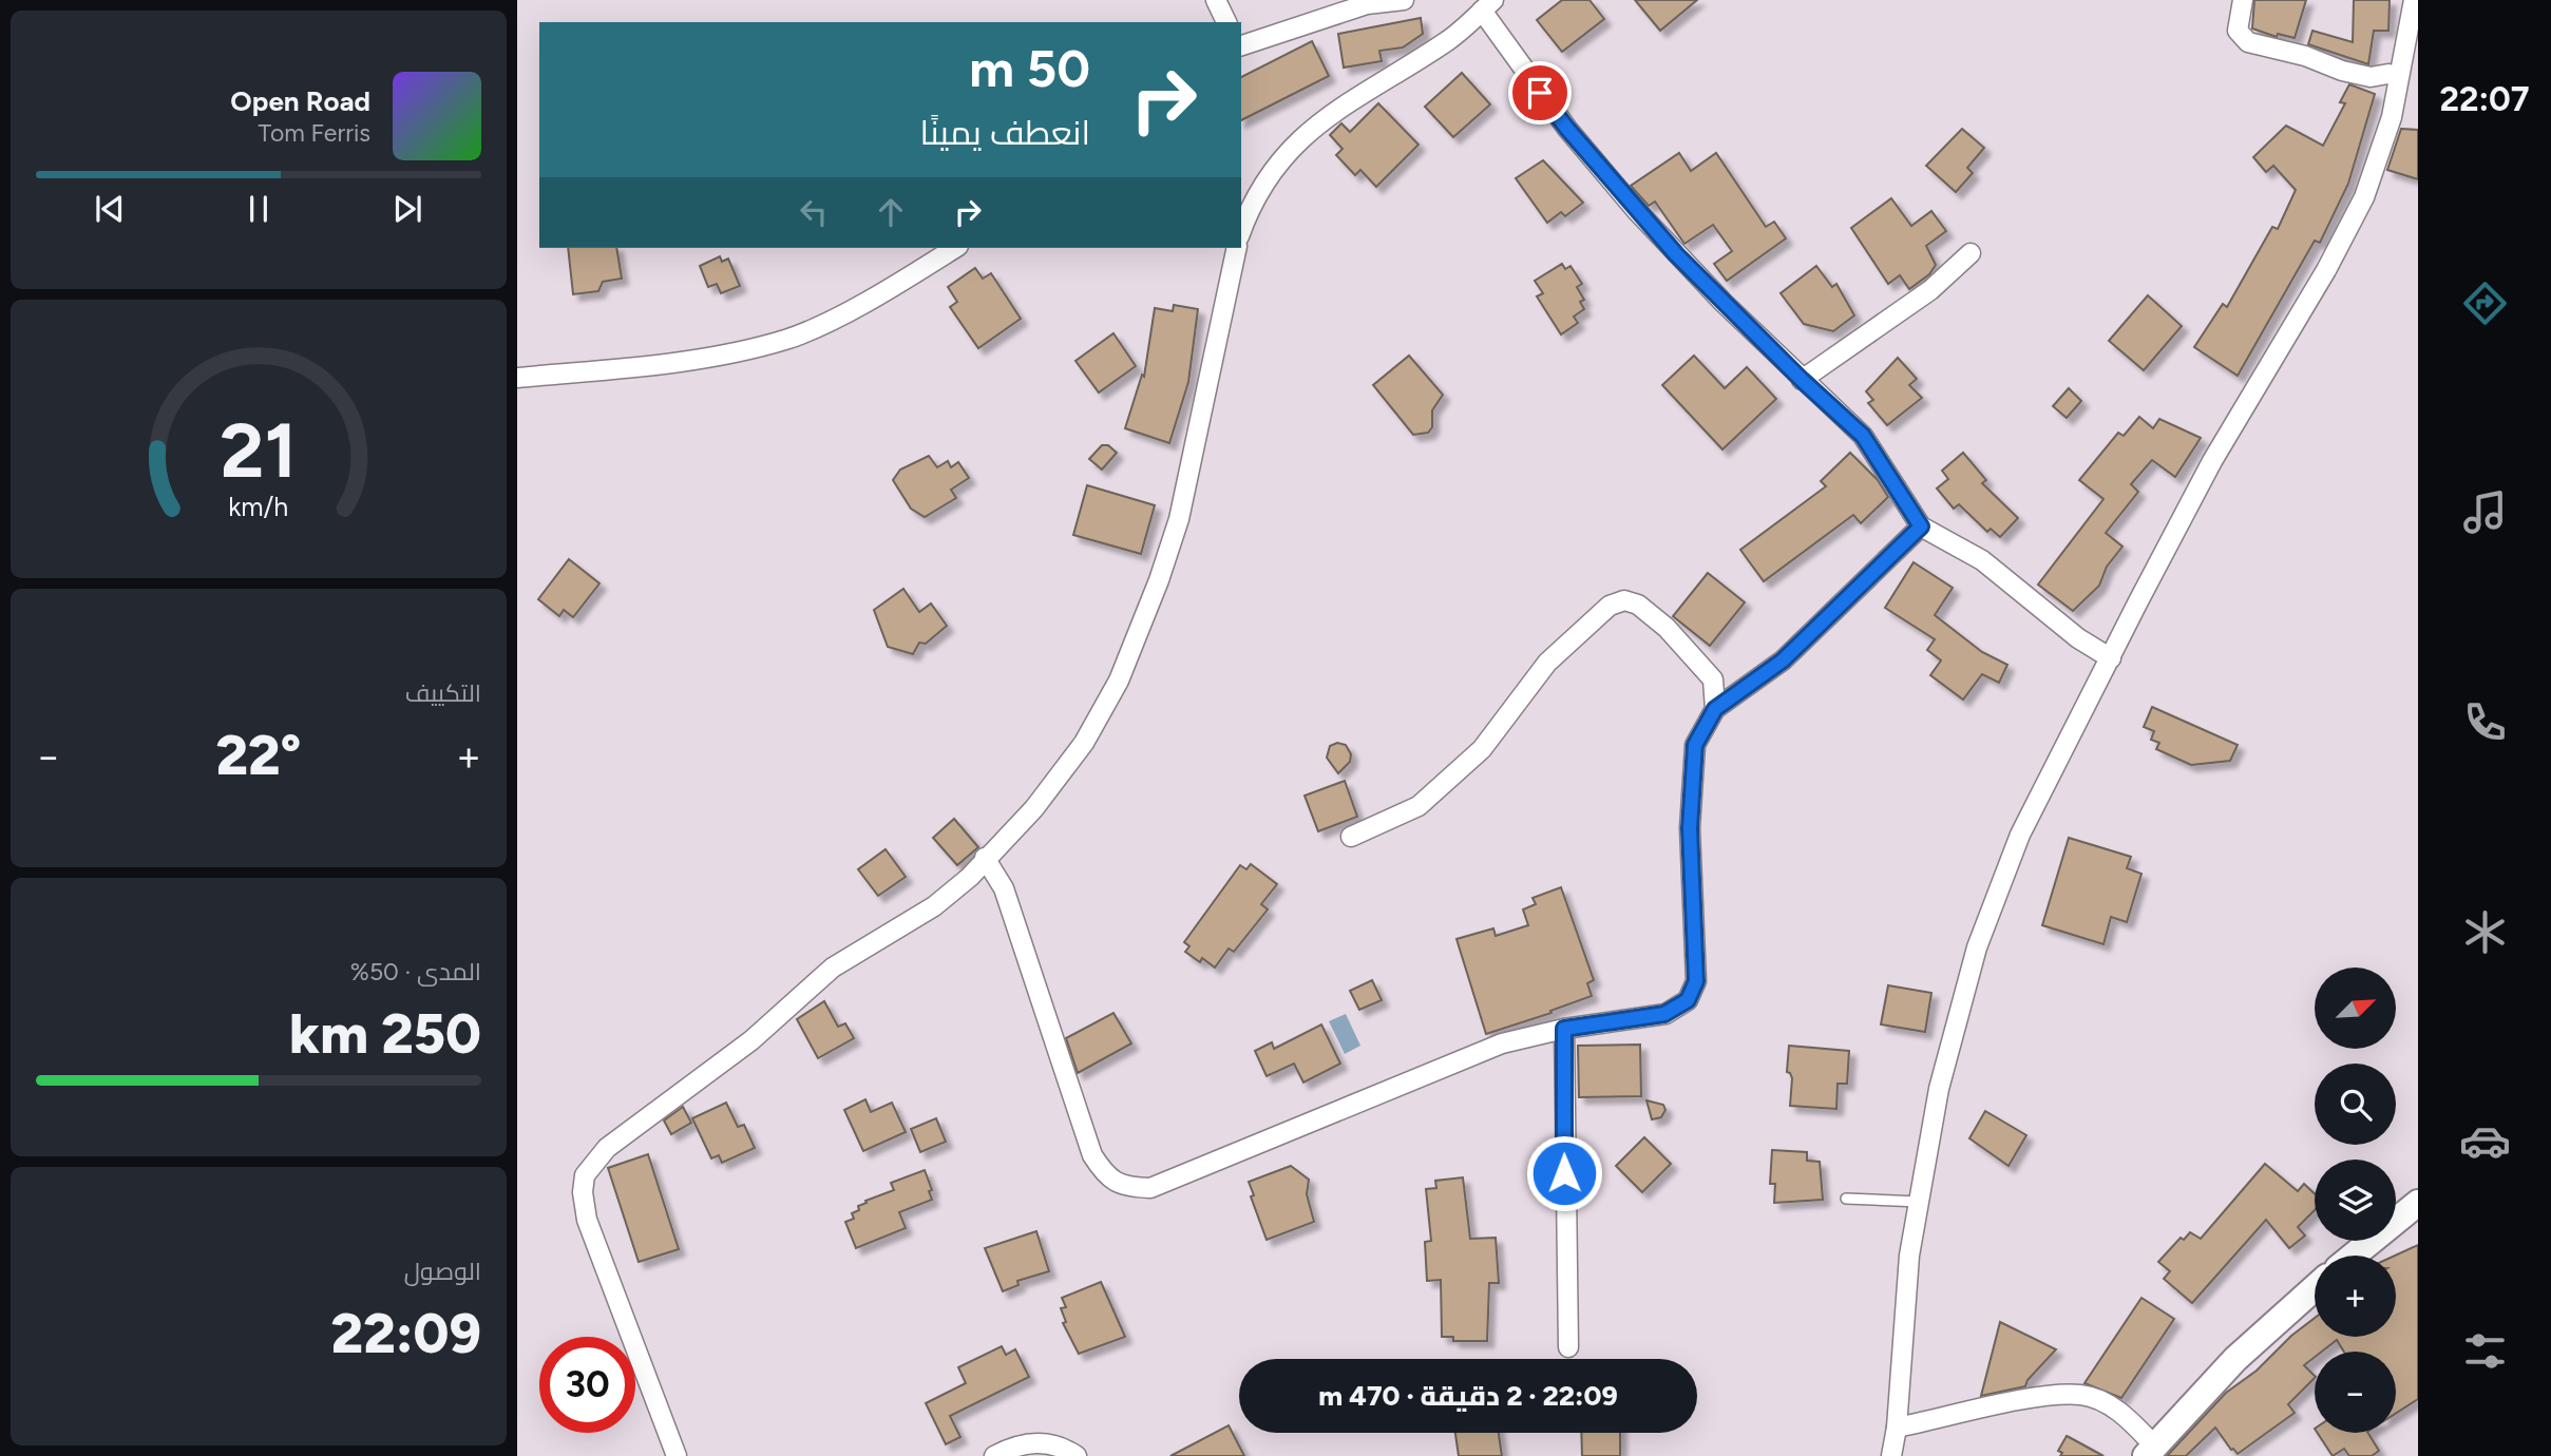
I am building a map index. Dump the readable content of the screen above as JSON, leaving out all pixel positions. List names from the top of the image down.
{
  "north": "top right",
  "page": {
    "tabs": "22:07",
    "turn": ["50 m", "انعطف يمينًا"],
    "song": ["Open Road", "Tom Ferris"],
    "tile": [
      "التكييف",
      ["المدى · 50%", "250 km"],
      ["الوصول", "22:09"]
    ],
    "heat": ["−", "22°", "+"],
    "map_buttons": ["+", "−"],
    "limit": "30",
    "trip": "22:09 · 2 دقيقة · 470 m",
    "gauge": ["21", "km/h"]
  }
}
